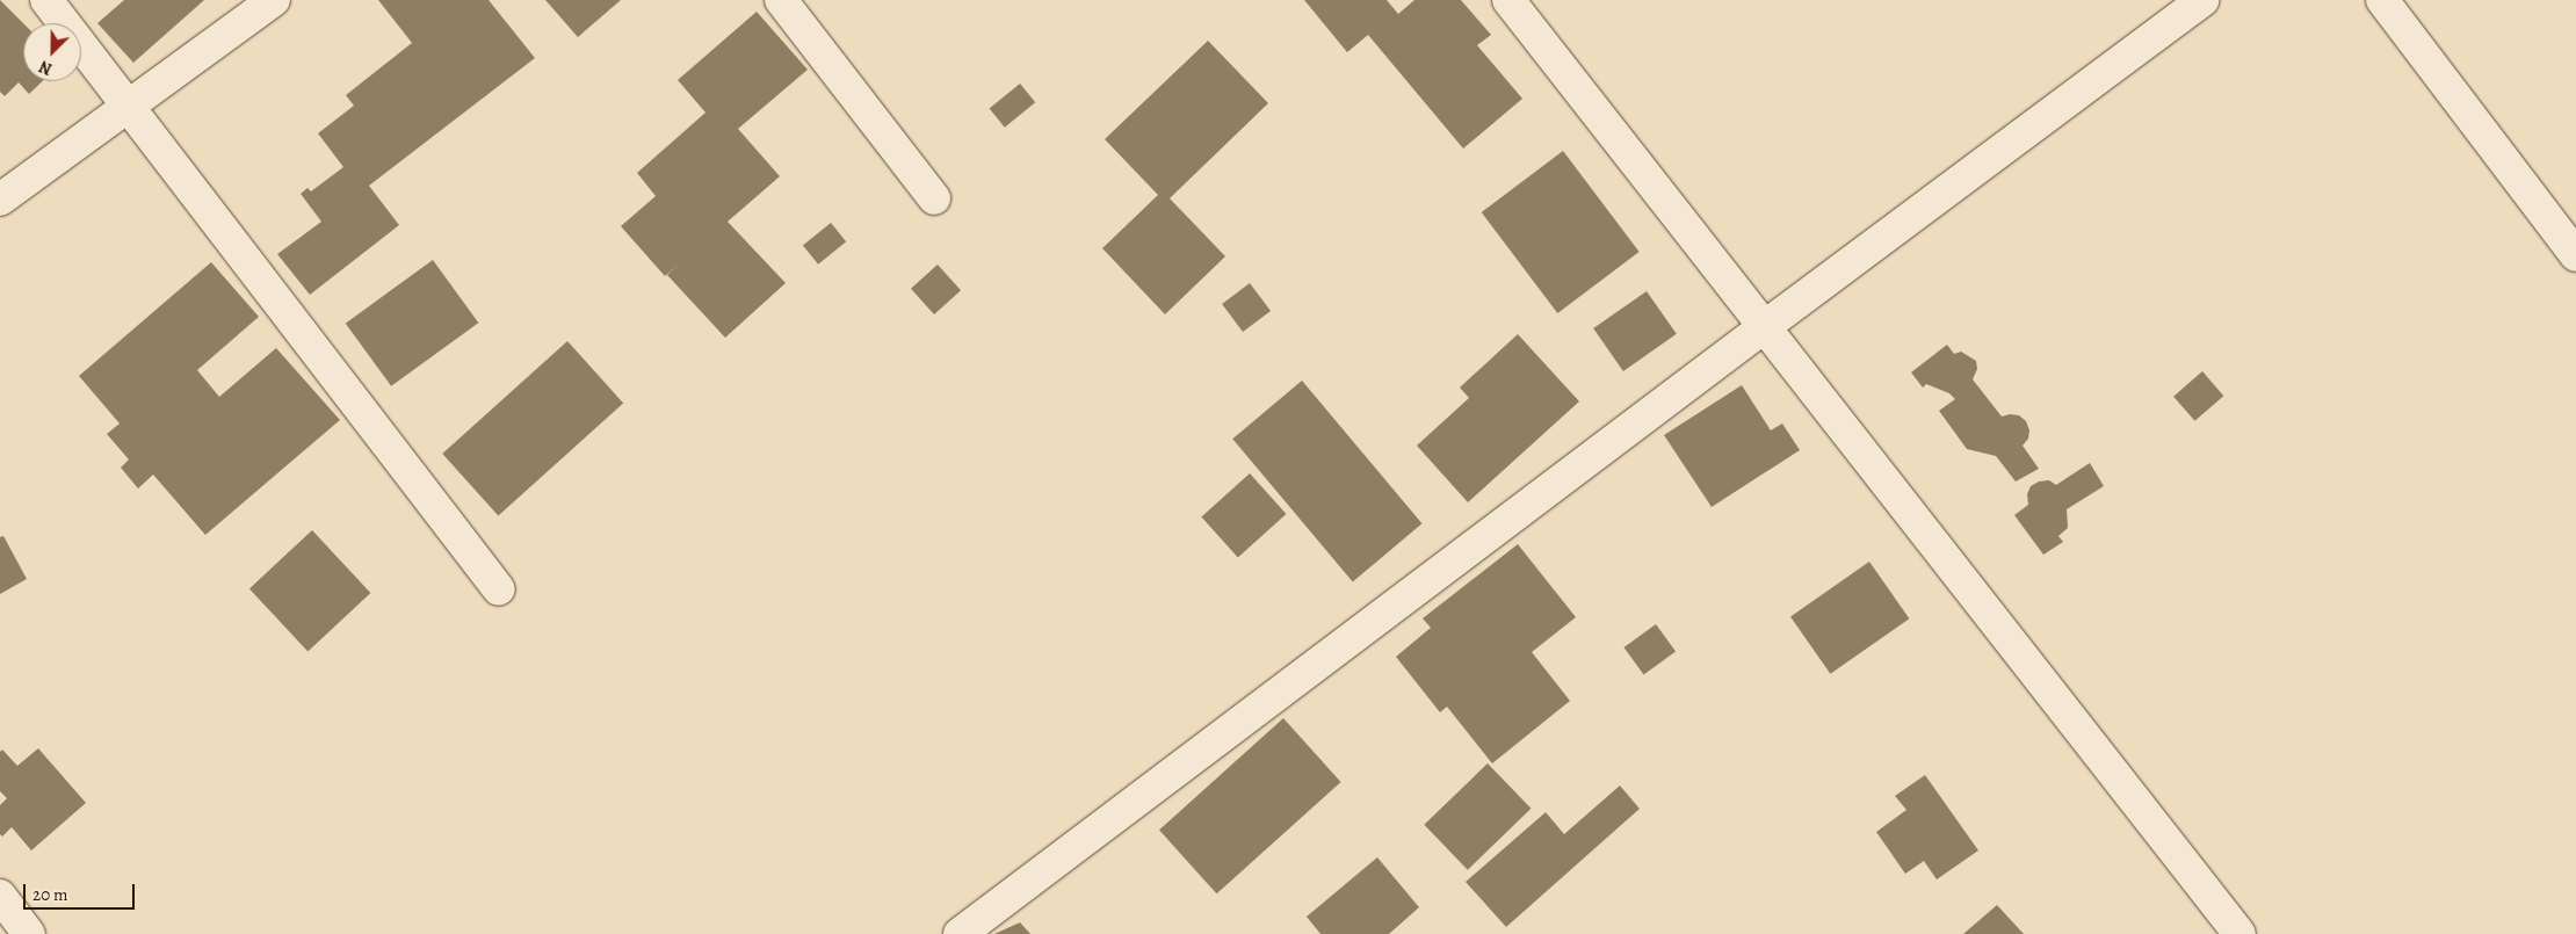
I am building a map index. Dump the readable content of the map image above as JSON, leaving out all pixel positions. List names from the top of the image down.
{
  "scale_bar": "20 m",
  "north": "bottom left"
}
